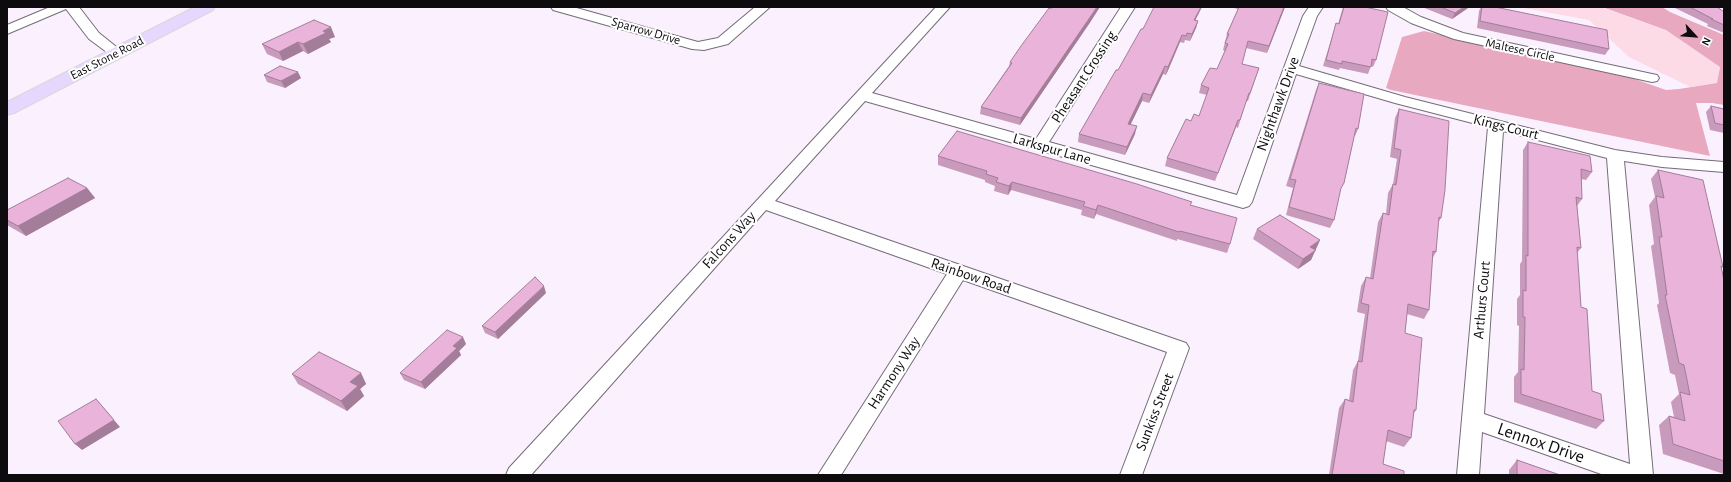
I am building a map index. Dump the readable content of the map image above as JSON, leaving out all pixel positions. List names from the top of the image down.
{
  "streets": {
    "main road": ["East Stone Road"],
    "street": [
      "Sparrow Drive",
      "Maltese Circle",
      "Pheasant Crossing",
      "Nighthawk Drive",
      "Kings Court",
      "Larkspur Lane",
      "Falcons Way",
      "Rainbow Road",
      "Arthurs Court",
      "Harmony Way",
      "Sunkiss Street",
      "Lennox Drive"
    ]
  },
  "crossings": [
    ["Pheasant Crossing", "Larkspur Lane"],
    ["Nighthawk Drive", "Kings Court"],
    ["Nighthawk Drive", "Larkspur Lane"],
    ["Kings Court", "Arthurs Court"],
    ["Larkspur Lane", "Falcons Way"],
    ["Falcons Way", "Rainbow Road"],
    ["Rainbow Road", "Harmony Way"],
    ["Rainbow Road", "Sunkiss Street"],
    ["Arthurs Court", "Lennox Drive"]
  ],
  "north": "bottom right"
}
